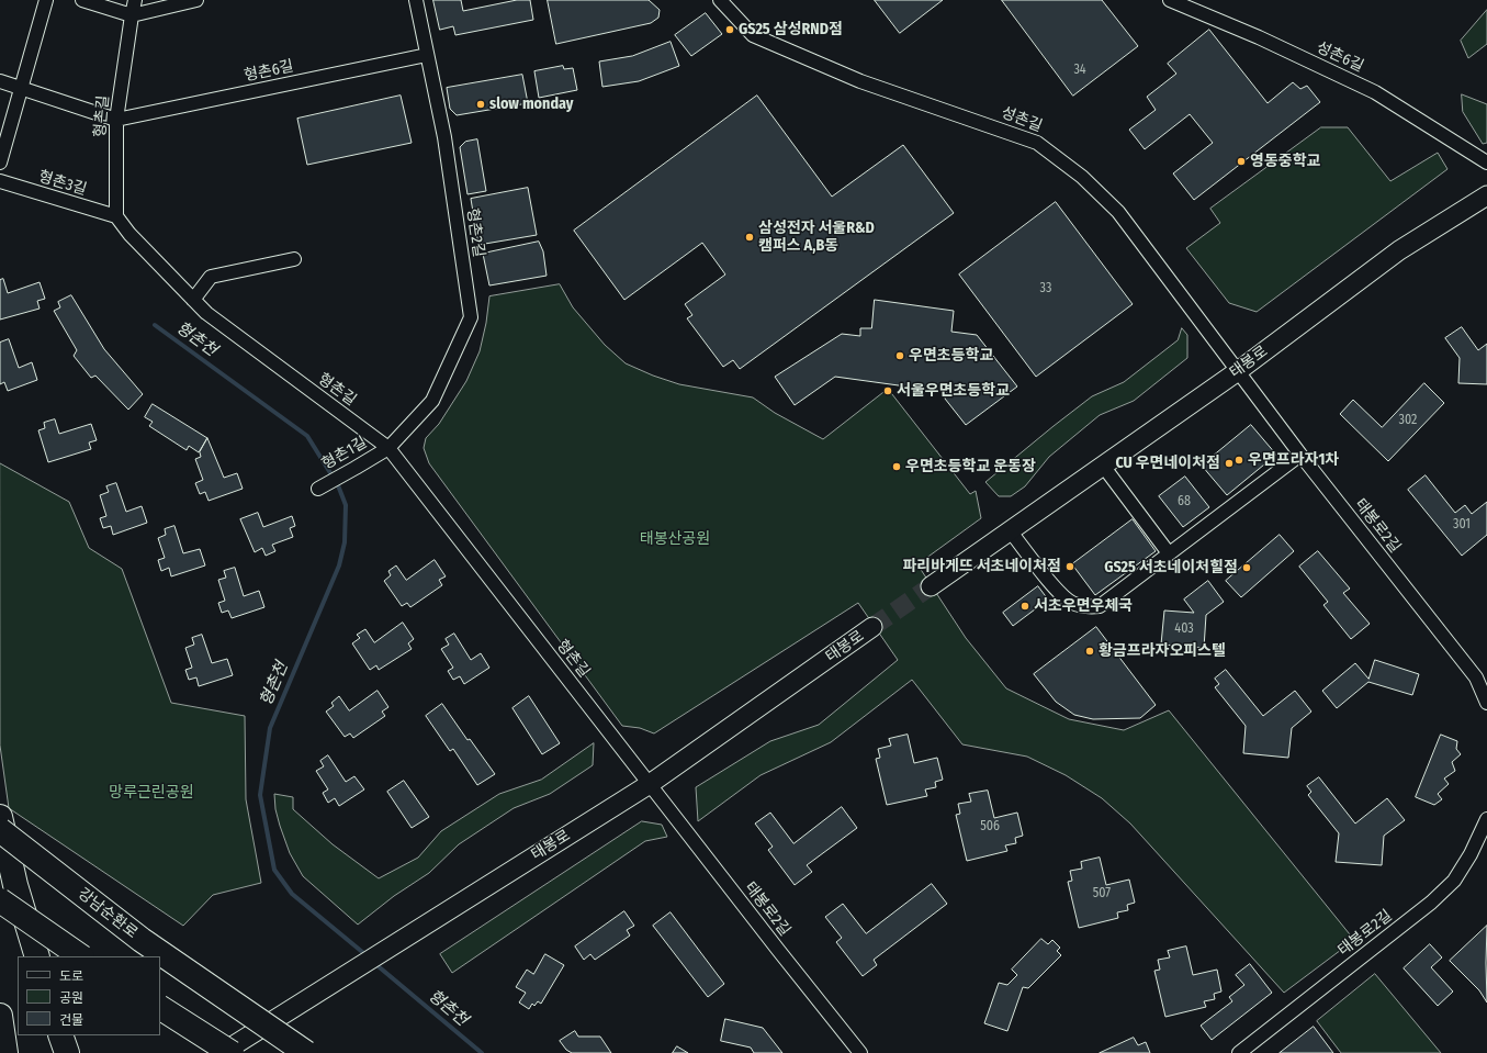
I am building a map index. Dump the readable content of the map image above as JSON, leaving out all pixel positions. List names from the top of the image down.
{
  "streets": {
    "highway": ["강남순환로"],
    "street": [
      "성촌6길",
      "형촌6길",
      "형촌길",
      "성촌길",
      "형촌3길",
      "형촌2길",
      "태봉로",
      "형촌1길",
      "태봉로2길"
    ]
  },
  "crossings": [
    ["형촌6길", "형촌길"],
    ["형촌6길", "형촌2길"],
    ["형촌길", "형촌3길"],
    ["형촌길", "형촌2길"],
    ["형촌길", "태봉로"],
    ["형촌길", "형촌1길"],
    ["형촌길", "태봉로2길"],
    ["성촌길", "태봉로"],
    ["성촌길", "태봉로2길"],
    ["형촌2길", "형촌1길"],
    ["태봉로", "태봉로2길"]
  ],
  "water": ["형촌천"],
  "parks": ["태봉산공원", "망루근린공원"],
  "places": [
    "GS25 삼성RND점",
    "slow monday",
    "영동중학교",
    "삼성전자 서울R&D 캠퍼스 A,B동",
    "우면초등학교",
    "서울우면초등학교",
    "우면프라자1차",
    "CU 우면네이처점",
    "우면초등학교 운동장",
    "파리바게뜨 서초네이처점",
    "GS25 서초네이처힐점",
    "서초우면우체국",
    "황금프라자오피스텔"
  ],
  "house_numbers": [
    "34",
    "33",
    "302",
    "68",
    "301",
    "403",
    "506",
    "507"
  ],
  "legend": ["도로", "공원", "건물"]
}
